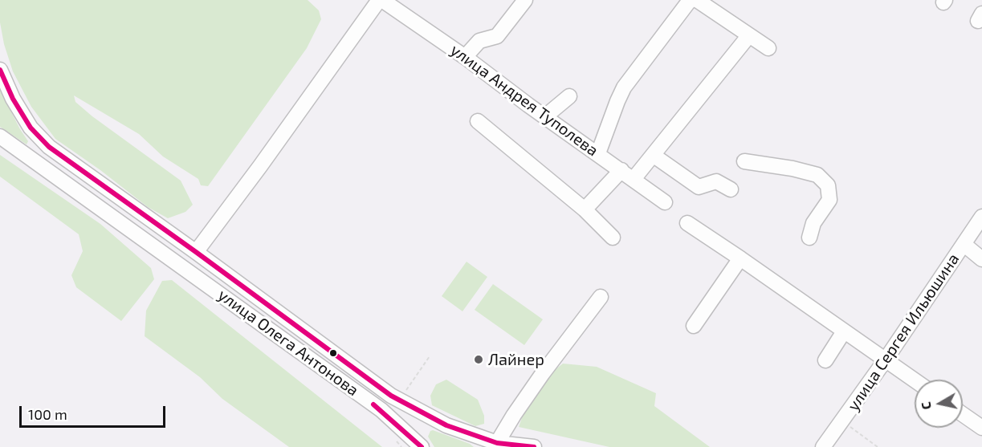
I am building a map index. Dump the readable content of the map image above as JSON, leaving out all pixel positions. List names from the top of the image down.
{
  "streets": {
    "street": ["улица Андрея Туполева", "улица Сергея Ильюшина", "улица Олега Антонова"]
  },
  "crossings": [
    ["улица Андрея Туполева", "улица Олега Антонова"]
  ],
  "places": ["Лайнер"],
  "scale_bar": "100 m",
  "north": "left"
}
